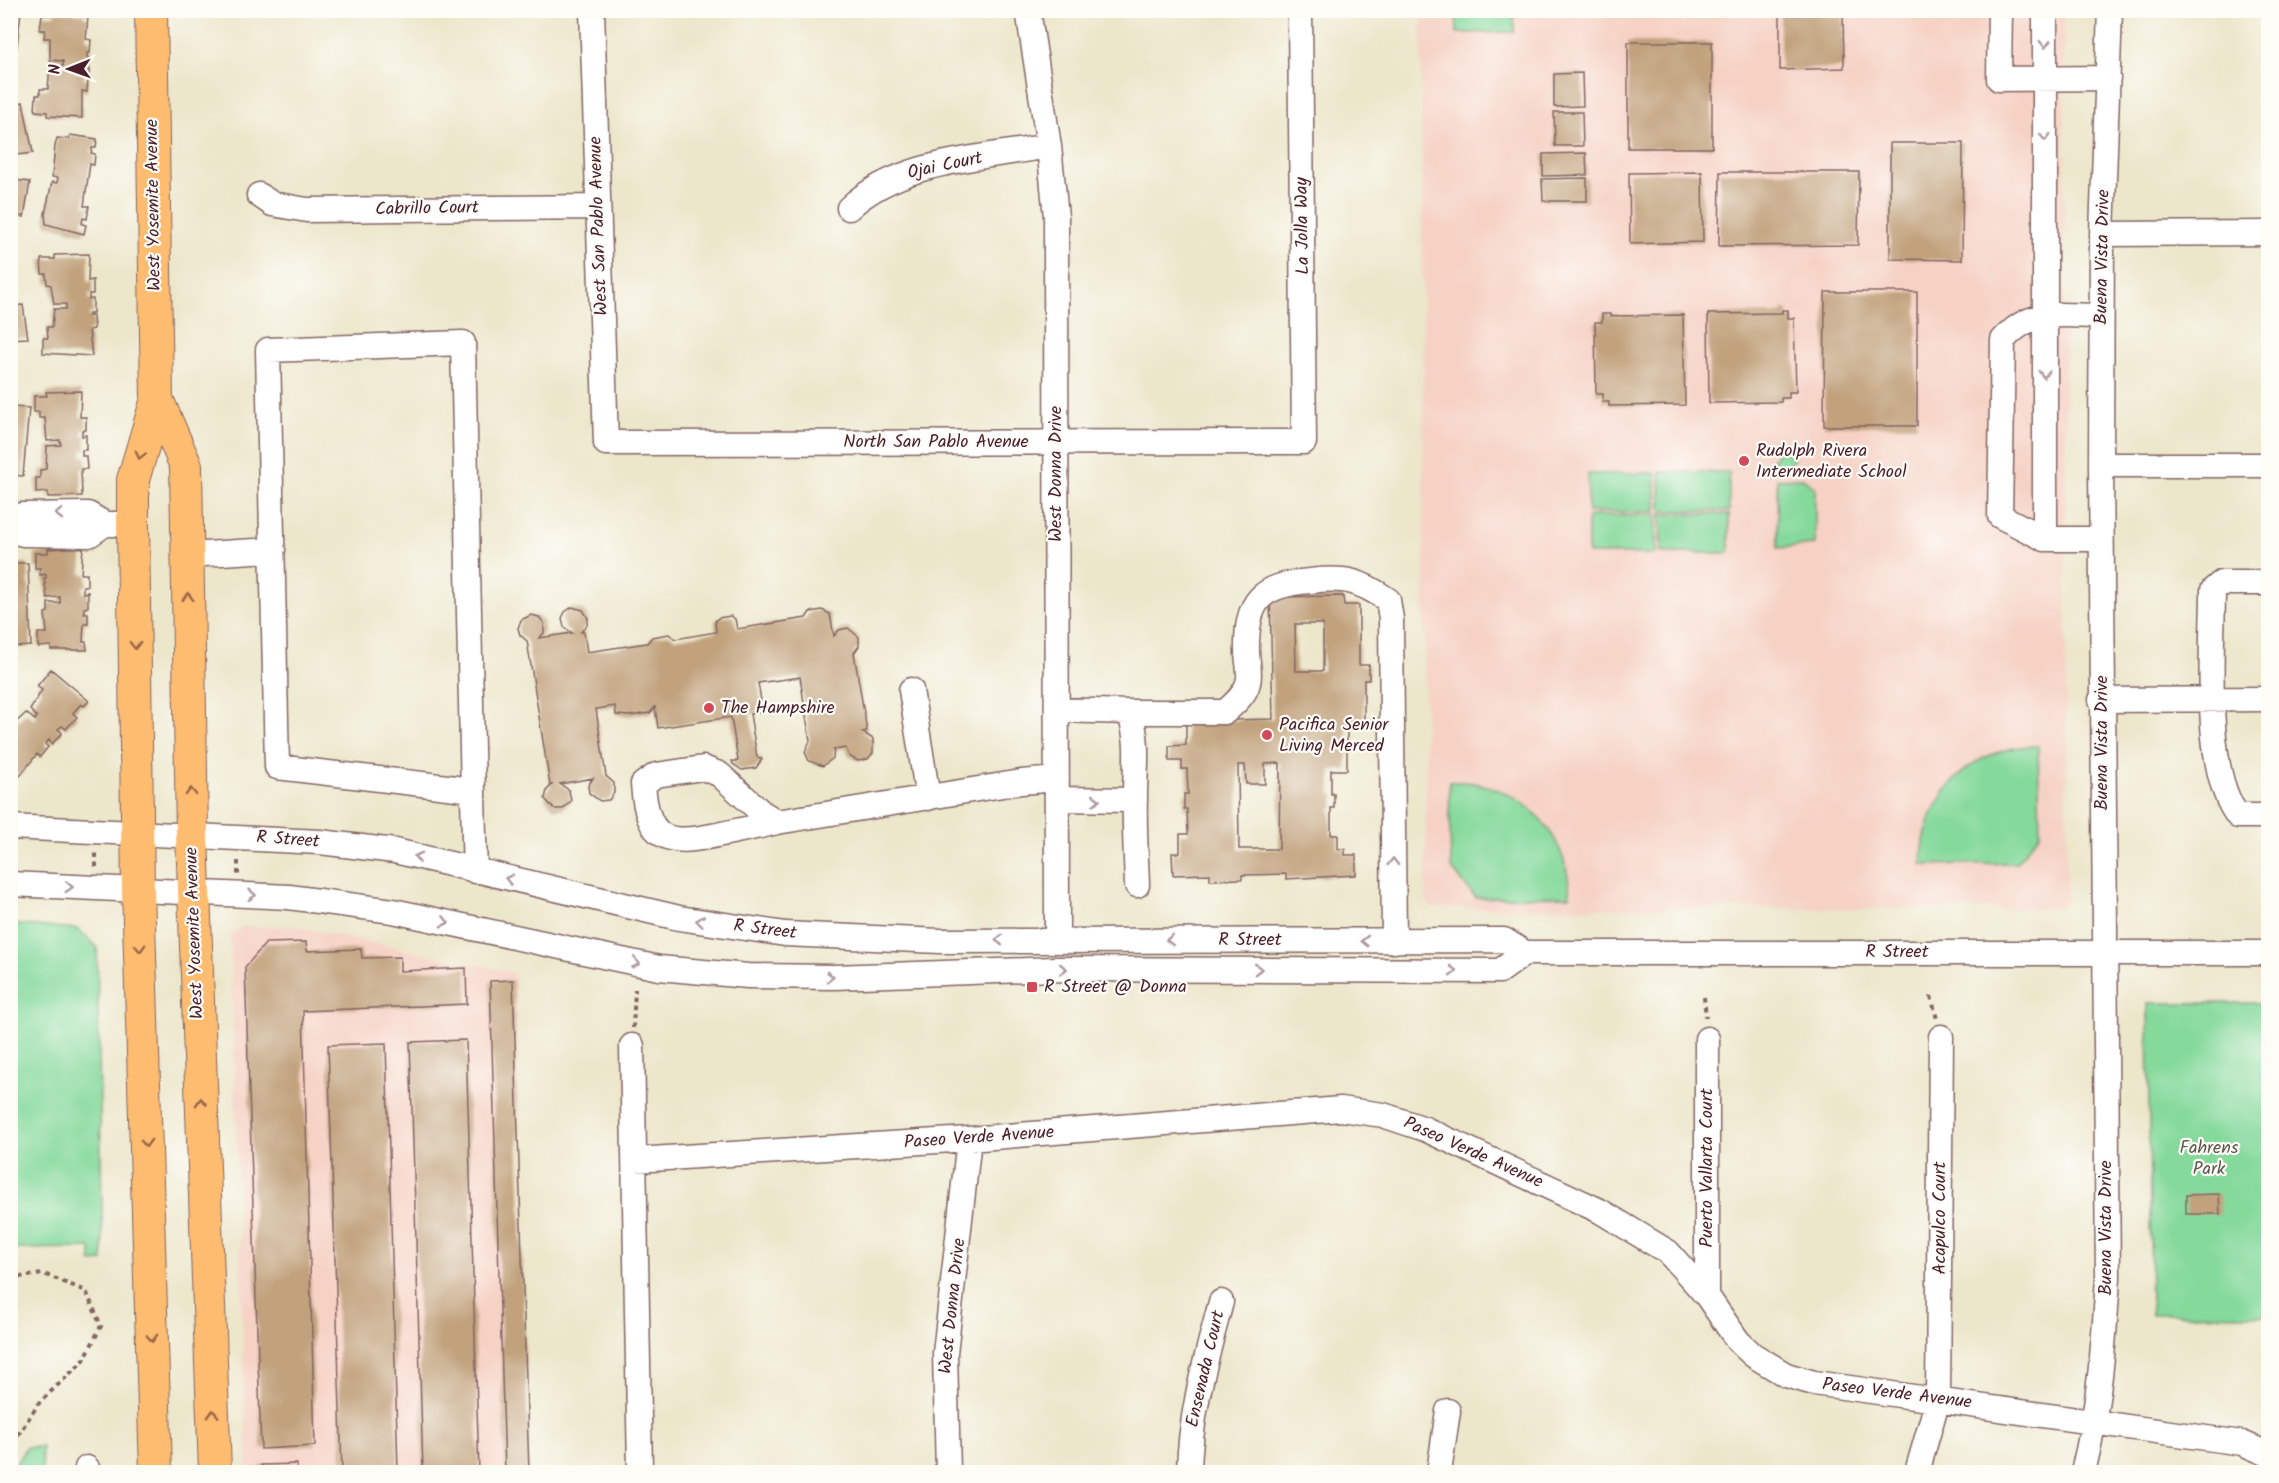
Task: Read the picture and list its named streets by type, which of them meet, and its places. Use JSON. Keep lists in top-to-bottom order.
{
  "streets": {
    "main road": ["West Yosemite Avenue"],
    "street": [
      "Ojai Court",
      "Cabrillo Court",
      "West San Pablo Avenue",
      "La Jolla Way",
      "Buena Vista Drive",
      "North San Pablo Avenue",
      "West Donna Drive",
      "R Street",
      "Paseo Verde Avenue",
      "Puerto Vallarta Court",
      "Acapulco Court",
      "Ensenada Court"
    ]
  },
  "crossings": [
    ["Ojai Court", "West Donna Drive"],
    ["West Yosemite Avenue", "R Street"],
    ["Cabrillo Court", "West San Pablo Avenue"],
    ["West San Pablo Avenue", "North San Pablo Avenue"],
    ["La Jolla Way", "North San Pablo Avenue"],
    ["Buena Vista Drive", "R Street"],
    ["Buena Vista Drive", "Paseo Verde Avenue"],
    ["North San Pablo Avenue", "West Donna Drive"],
    ["West Donna Drive", "R Street"],
    ["West Donna Drive", "Paseo Verde Avenue"],
    ["Paseo Verde Avenue", "Puerto Vallarta Court"],
    ["Paseo Verde Avenue", "Acapulco Court"]
  ],
  "parks": ["Fahrens Park"],
  "places": {
    "other": ["Rudolph Rivera Intermediate School", "The Hampshire", "Pacifica Senior Living Merced"],
    "transit": ["R Street @ Donna"]
  },
  "north": "left"
}
